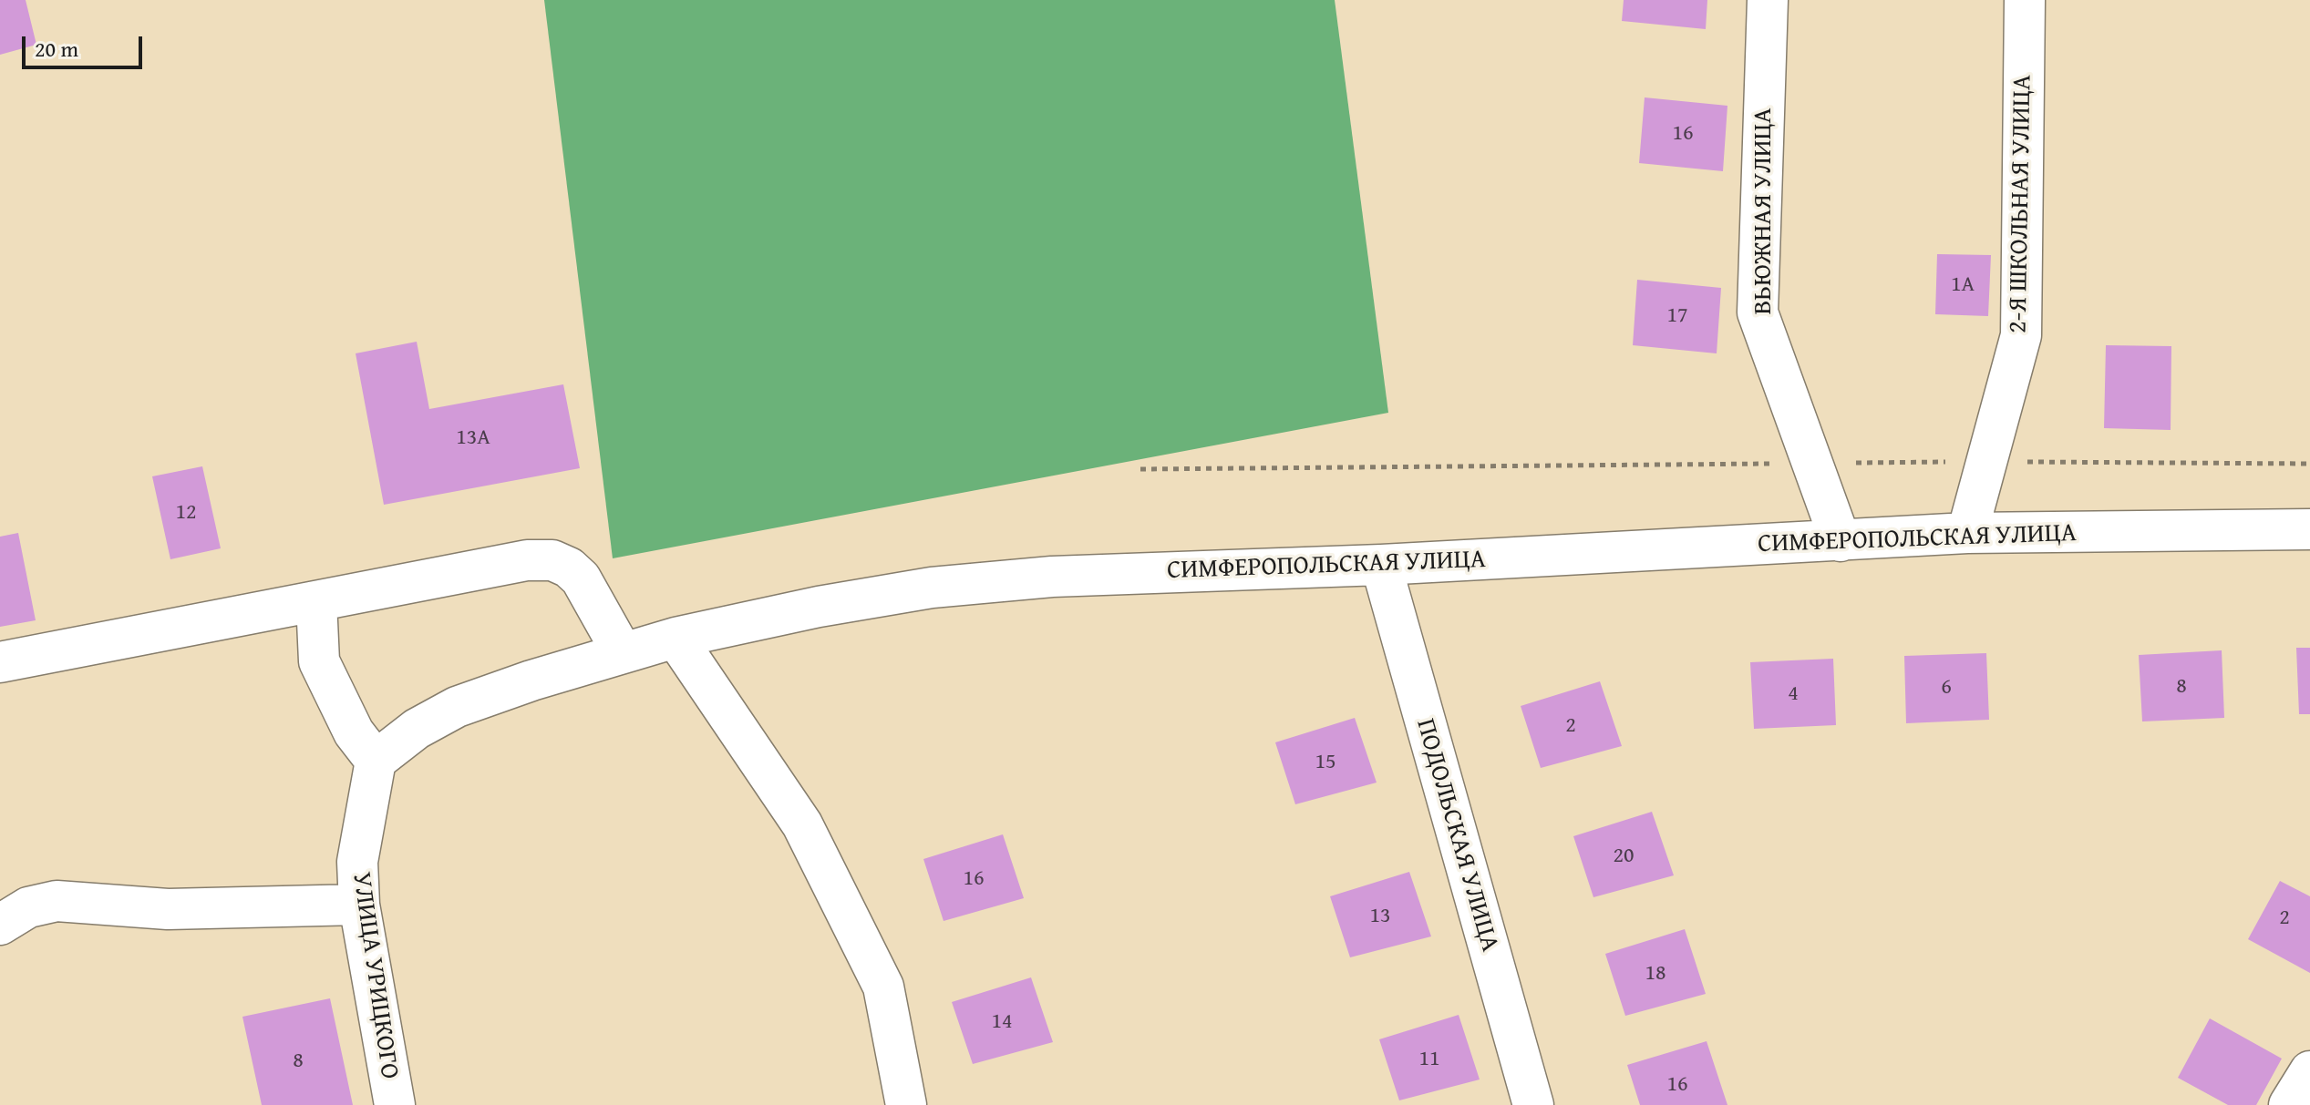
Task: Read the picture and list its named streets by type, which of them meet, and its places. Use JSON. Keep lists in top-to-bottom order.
{
  "streets": {
    "street": [
      "2-Я ШКОЛЬНАЯ УЛИЦА",
      "ВЬЮЖНАЯ УЛИЦА",
      "СИМФЕРОПОЛЬСКАЯ УЛИЦА",
      "ПОДОЛЬСКАЯ УЛИЦА",
      "УЛИЦА УРИЦКОГО"
    ]
  },
  "crossings": [
    ["2-Я ШКОЛЬНАЯ УЛИЦА", "СИМФЕРОПОЛЬСКАЯ УЛИЦА"],
    ["ВЬЮЖНАЯ УЛИЦА", "СИМФЕРОПОЛЬСКАЯ УЛИЦА"],
    ["СИМФЕРОПОЛЬСКАЯ УЛИЦА", "ПОДОЛЬСКАЯ УЛИЦА"],
    ["СИМФЕРОПОЛЬСКАЯ УЛИЦА", "УЛИЦА УРИЦКОГО"]
  ],
  "house_numbers": [
    "16",
    "1А",
    "17",
    "13А",
    "12",
    "8",
    "6",
    "4",
    "2",
    "15",
    "20",
    "16",
    "13",
    "2",
    "18",
    "14",
    "11",
    "8",
    "16"
  ],
  "scale_bar": "20 m"
}
